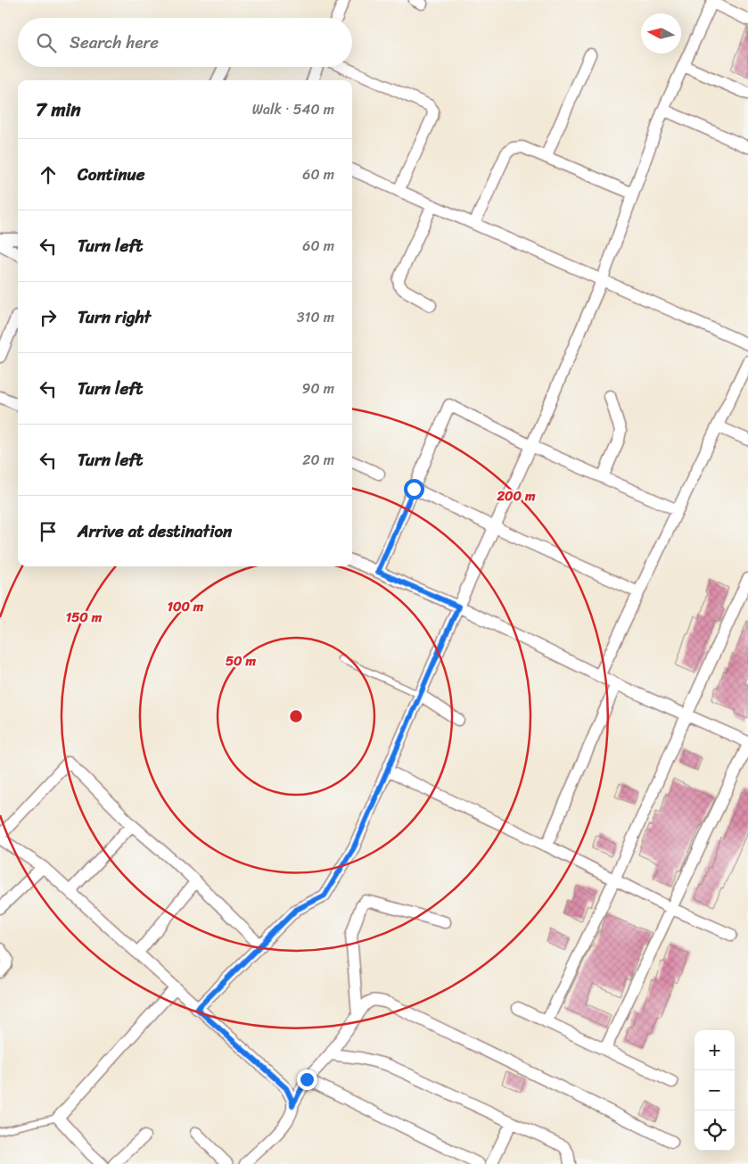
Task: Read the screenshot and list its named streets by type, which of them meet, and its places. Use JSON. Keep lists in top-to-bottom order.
{
  "north": "left",
  "page": {
    "search": "Search here",
    "heading": ["7 min", "Walk · 540 m"],
    "list": [
      ["Continue", "60 m"],
      ["Turn left", "60 m"],
      ["Turn right", "310 m"],
      ["Turn left", "90 m"],
      ["Turn left", "20 m"],
      "Arrive at destination"
    ],
    "map_buttons": ["+", "−"]
  },
  "rings": [
    "200 m",
    "100 m",
    "150 m",
    "50 m"
  ]
}
